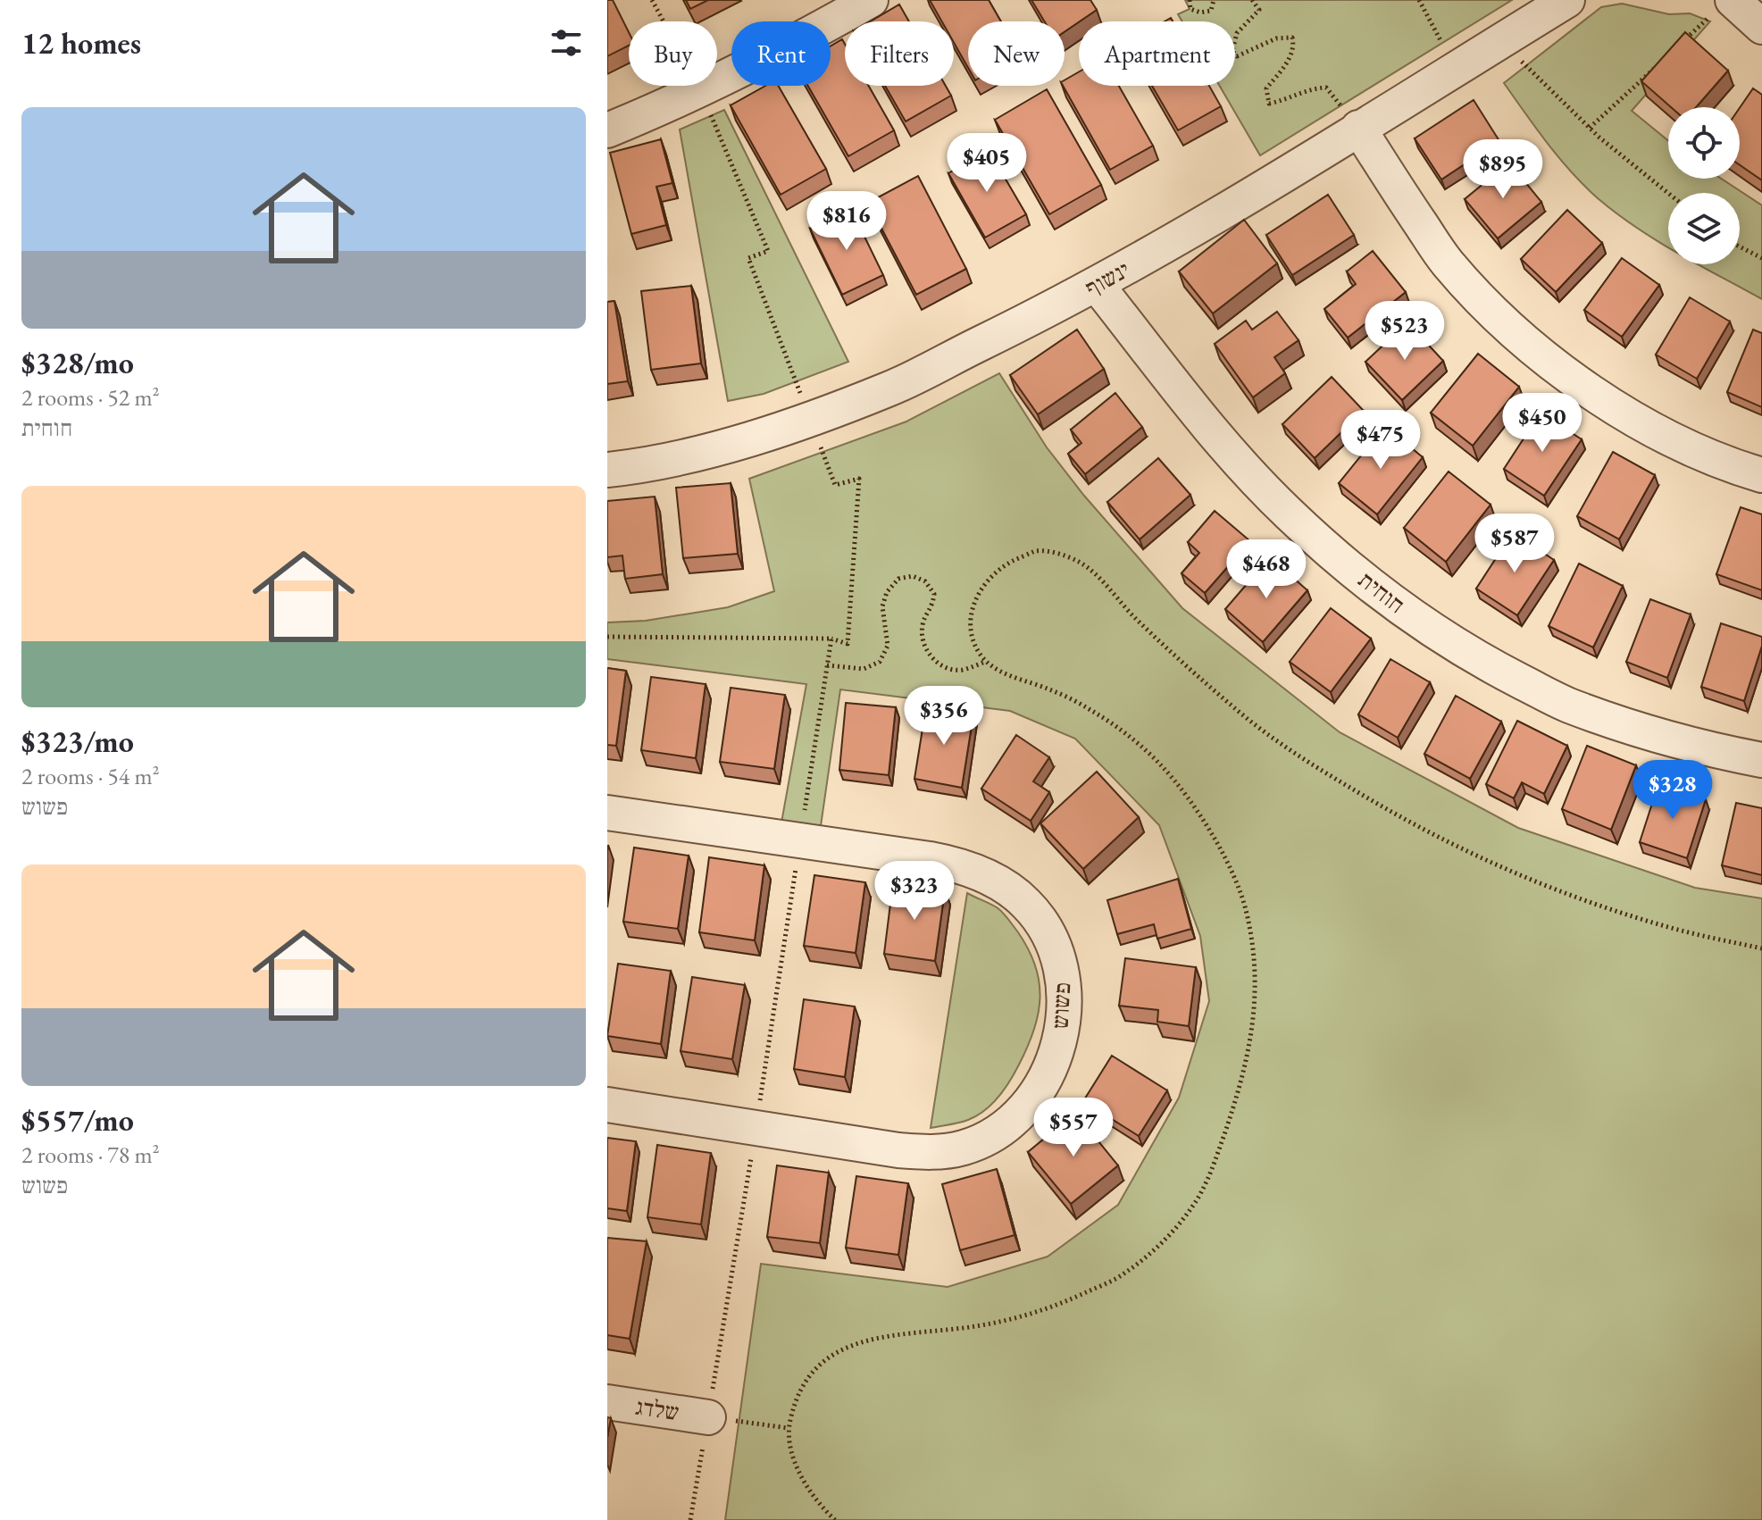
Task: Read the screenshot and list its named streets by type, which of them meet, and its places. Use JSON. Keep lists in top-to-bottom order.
{
  "streets": {
    "street": [
      "ינשוף",
      "חוחית",
      "פשוש",
      "שלדג"
    ]
  },
  "crossings": [
    ["ינשוף", "חוחית"]
  ],
  "page": {
    "heading": "12 homes",
    "chip": [
      "Buy",
      "Rent",
      "Filters",
      "New",
      "Apartment"
    ],
    "list": [
      {
        "name": "$328/mo",
        "note": "2 rooms · 52 m² · חוחית"
      },
      {
        "name": "$323/mo",
        "note": "2 rooms · 54 m² · פשוש"
      },
      {
        "name": "$557/mo",
        "note": "2 rooms · 78 m² · פשוש"
      }
    ],
    "price": [
      "$405",
      "$895",
      "$816",
      "$523",
      "$450",
      "$475",
      "$587",
      "$468",
      "$356",
      "$328",
      "$323",
      "$557"
    ]
  }
}
